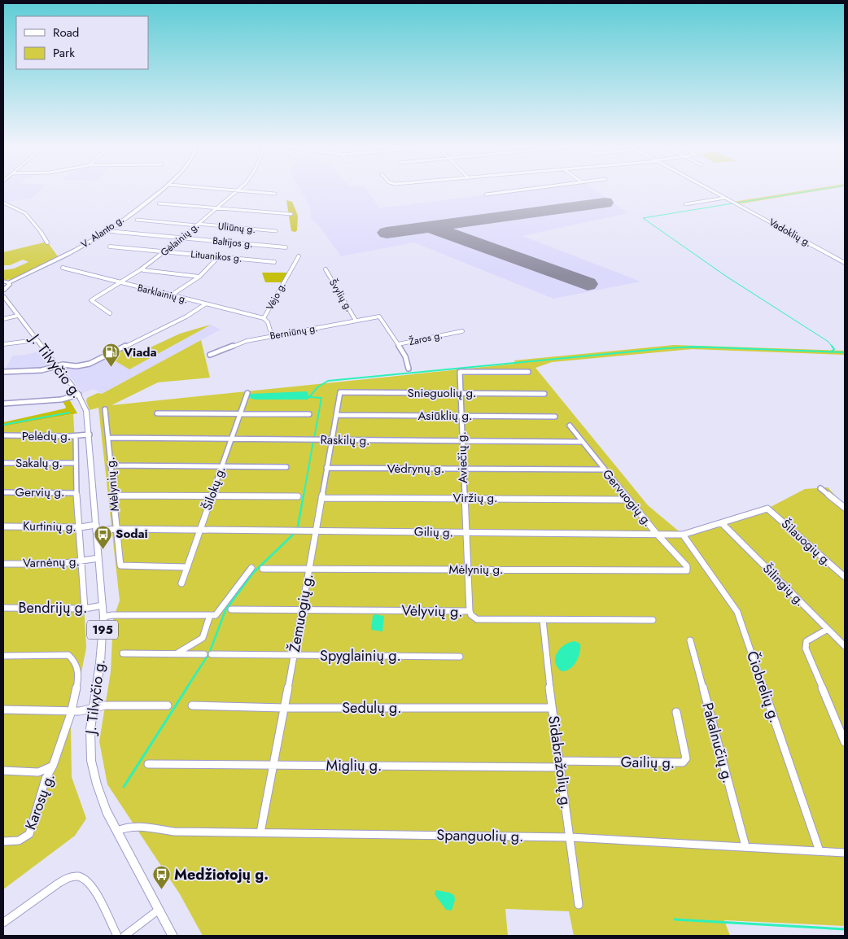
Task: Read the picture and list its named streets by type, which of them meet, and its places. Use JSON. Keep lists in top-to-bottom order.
{
  "streets": {
    "main road": ["V. Alanto g.", "J. Tilvyčio g.", "195"],
    "street": [
      "Uliūnų g.",
      "Vadoklių g.",
      "Gėlainių g.",
      "Baltijos g.",
      "Lituanikos g.",
      "Barklainių g.",
      "Švylių g.",
      "Vėjo g.",
      "Berniūnų g.",
      "Žaros g.",
      "Snieguolių g.",
      "Asiūklių g.",
      "Pelėdų g.",
      "Raskilų g.",
      "Aviečių g.",
      "Sakalų g.",
      "Vėdrynų g.",
      "Mėlynių g.",
      "Šilokų g.",
      "Gervių g.",
      "Viržių g.",
      "Gervuogių g.",
      "Kurtinių g.",
      "Gilių g.",
      "Šilauogių g.",
      "Varnėnų g.",
      "Šilingių g.",
      "Bendrijų g.",
      "Vėlyvių g.",
      "Žemuogių g.",
      "Spyglainių g.",
      "Čiobrelių g.",
      "Sedulų g.",
      "Pakalnučių g.",
      "Sidabražolių g.",
      "Gailių g.",
      "Miglių g.",
      "Karosų g.",
      "Spanguolių g."
    ]
  },
  "crossings": [
    ["Uliūnų g.", "Gėlainių g."],
    ["V. Alanto g.", "Baltijos g."],
    ["Gėlainių g.", "Baltijos g."],
    ["Gėlainių g.", "Lituanikos g."],
    ["Gėlainių g.", "Barklainių g."],
    ["Barklainių g.", "Vėjo g."],
    ["Švylių g.", "Berniūnų g."],
    ["Vėjo g.", "Berniūnų g."],
    ["Berniūnų g.", "Žaros g."],
    ["J. Tilvyčio g.", "Pelėdų g."],
    ["J. Tilvyčio g.", "Kurtinių g."],
    ["J. Tilvyčio g.", "Gilių g."],
    ["J. Tilvyčio g.", "Varnėnų g."],
    ["J. Tilvyčio g.", "Bendrijų g."],
    ["J. Tilvyčio g.", "Spanguolių g."],
    ["Snieguolių g.", "Aviečių g."],
    ["Snieguolių g.", "Žemuogių g."],
    ["Asiūklių g.", "Aviečių g."],
    ["Asiūklių g.", "Žemuogių g."],
    ["Raskilų g.", "Aviečių g."],
    ["Raskilų g.", "Mėlynių g."],
    ["Raskilų g.", "Šilokų g."],
    ["Raskilų g.", "Gervuogių g."],
    ["Raskilų g.", "Žemuogių g."],
    ["Aviečių g.", "Vėdrynų g."],
    ["Aviečių g.", "Mėlynių g."],
    ["Aviečių g.", "Viržių g."],
    ["Aviečių g.", "Gilių g."],
    ["Aviečių g.", "Vėlyvių g."],
    ["Vėdrynų g.", "Gervuogių g."],
    ["Vėdrynų g.", "Žemuogių g."],
    ["Mėlynių g.", "Šilokų g."],
    ["Mėlynių g.", "Gervuogių g."],
    ["Mėlynių g.", "Gilių g."],
    ["Mėlynių g.", "Žemuogių g."],
    ["Šilokų g.", "Gilių g."],
    ["Viržių g.", "Gervuogių g."],
    ["Viržių g.", "Žemuogių g."],
    ["Gervuogių g.", "Gilių g."],
    ["Kurtinių g.", "Gilių g."],
    ["Gilių g.", "Šilauogių g."],
    ["Gilių g.", "Šilingių g."],
    ["Gilių g.", "Žemuogių g."],
    ["Gilių g.", "Čiobrelių g."],
    ["Vėlyvių g.", "Žemuogių g."],
    ["Vėlyvių g.", "Sidabražolių g."],
    ["Žemuogių g.", "Spyglainių g."],
    ["Žemuogių g.", "Sedulų g."],
    ["Žemuogių g.", "Miglių g."],
    ["Žemuogių g.", "Spanguolių g."],
    ["Čiobrelių g.", "Spanguolių g."],
    ["Sedulų g.", "Sidabražolių g."],
    ["Pakalnučių g.", "Spanguolių g."],
    ["Sidabražolių g.", "Gailių g."],
    ["Sidabražolių g.", "Miglių g."],
    ["Sidabražolių g.", "Spanguolių g."],
    ["Gailių g.", "Miglių g."]
  ],
  "places": {
    "fuel station": ["Viada"],
    "bus stop": ["Sodai", "Medžiotojų g."]
  },
  "legend": ["Road", "Park"]
}
